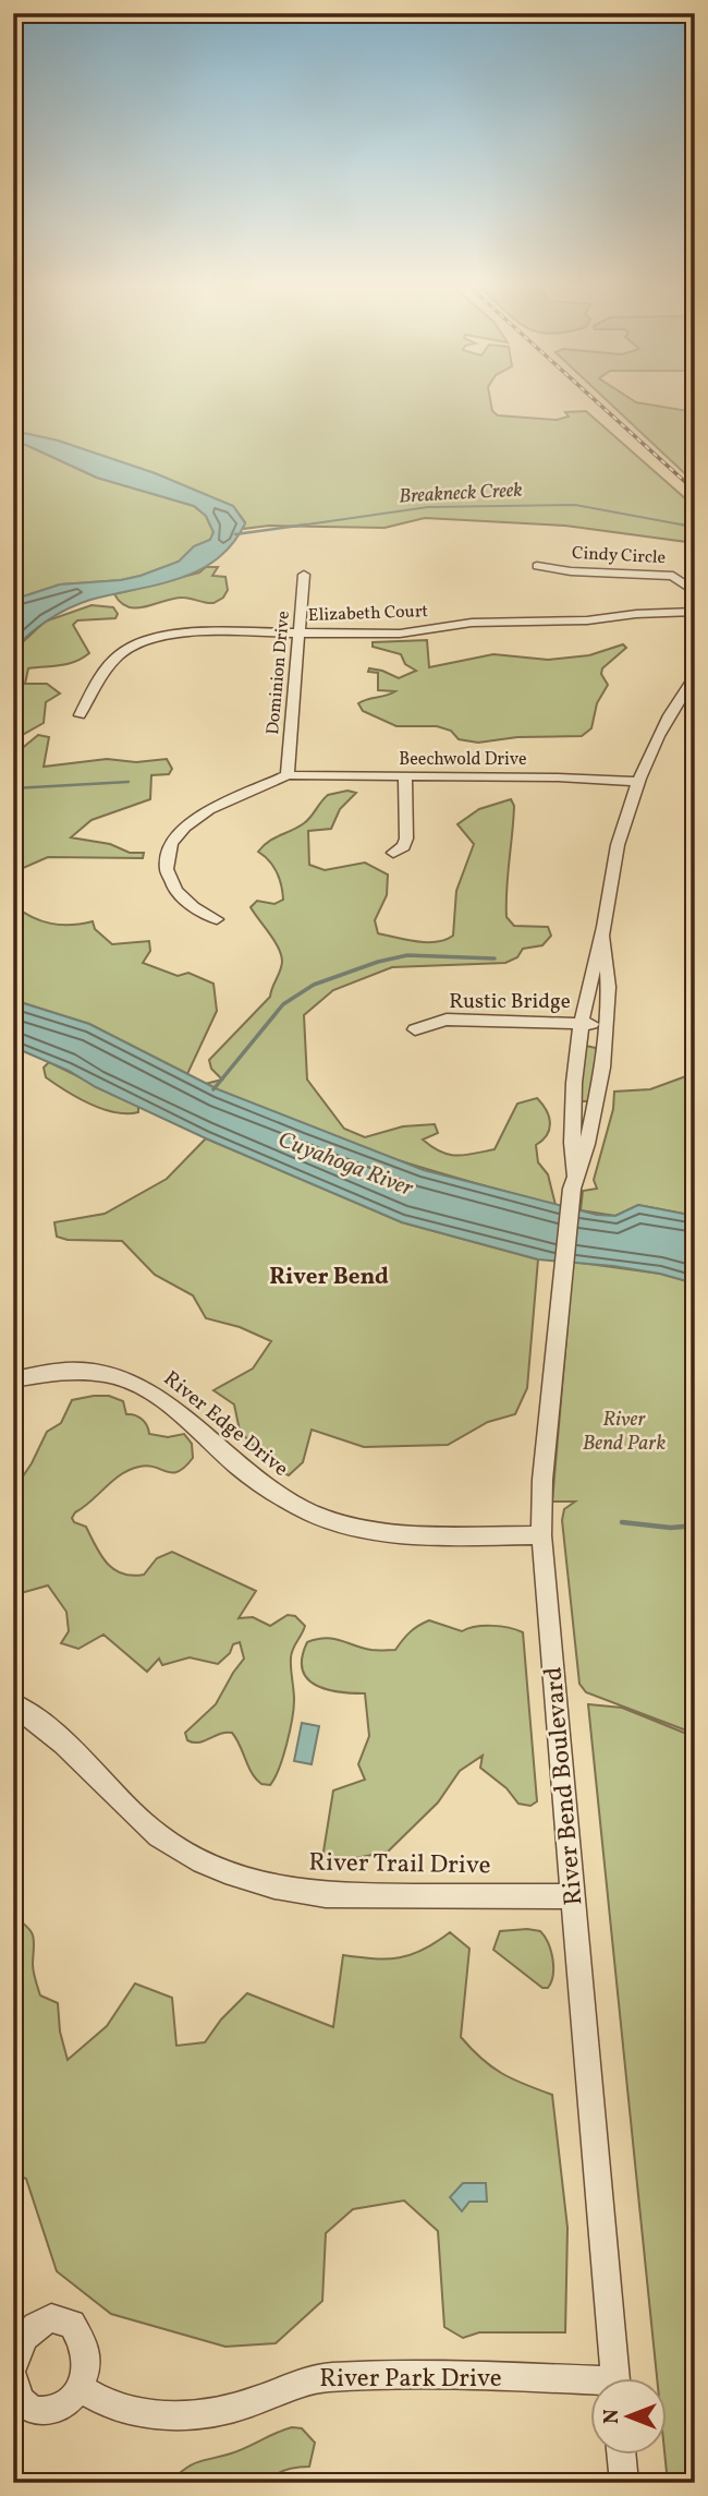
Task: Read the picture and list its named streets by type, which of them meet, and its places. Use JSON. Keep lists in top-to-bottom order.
{
  "streets": {
    "street": [
      "Cindy Circle",
      "Elizabeth Court",
      "Dominion Drive",
      "Beechwold Drive",
      "Rustic Bridge",
      "River Edge Drive",
      "River Bend Boulevard",
      "River Trail Drive",
      "River Park Drive"
    ]
  },
  "crossings": [
    ["Elizabeth Court", "Dominion Drive"],
    ["Dominion Drive", "Beechwold Drive"],
    ["Beechwold Drive", "River Bend Boulevard"],
    ["Rustic Bridge", "River Bend Boulevard"],
    ["River Edge Drive", "River Bend Boulevard"],
    ["River Bend Boulevard", "River Trail Drive"]
  ],
  "districts": ["River Bend"],
  "water": ["Breakneck Creek", "Cuyahoga River"],
  "parks": ["River Bend Park"],
  "north": "left"
}
